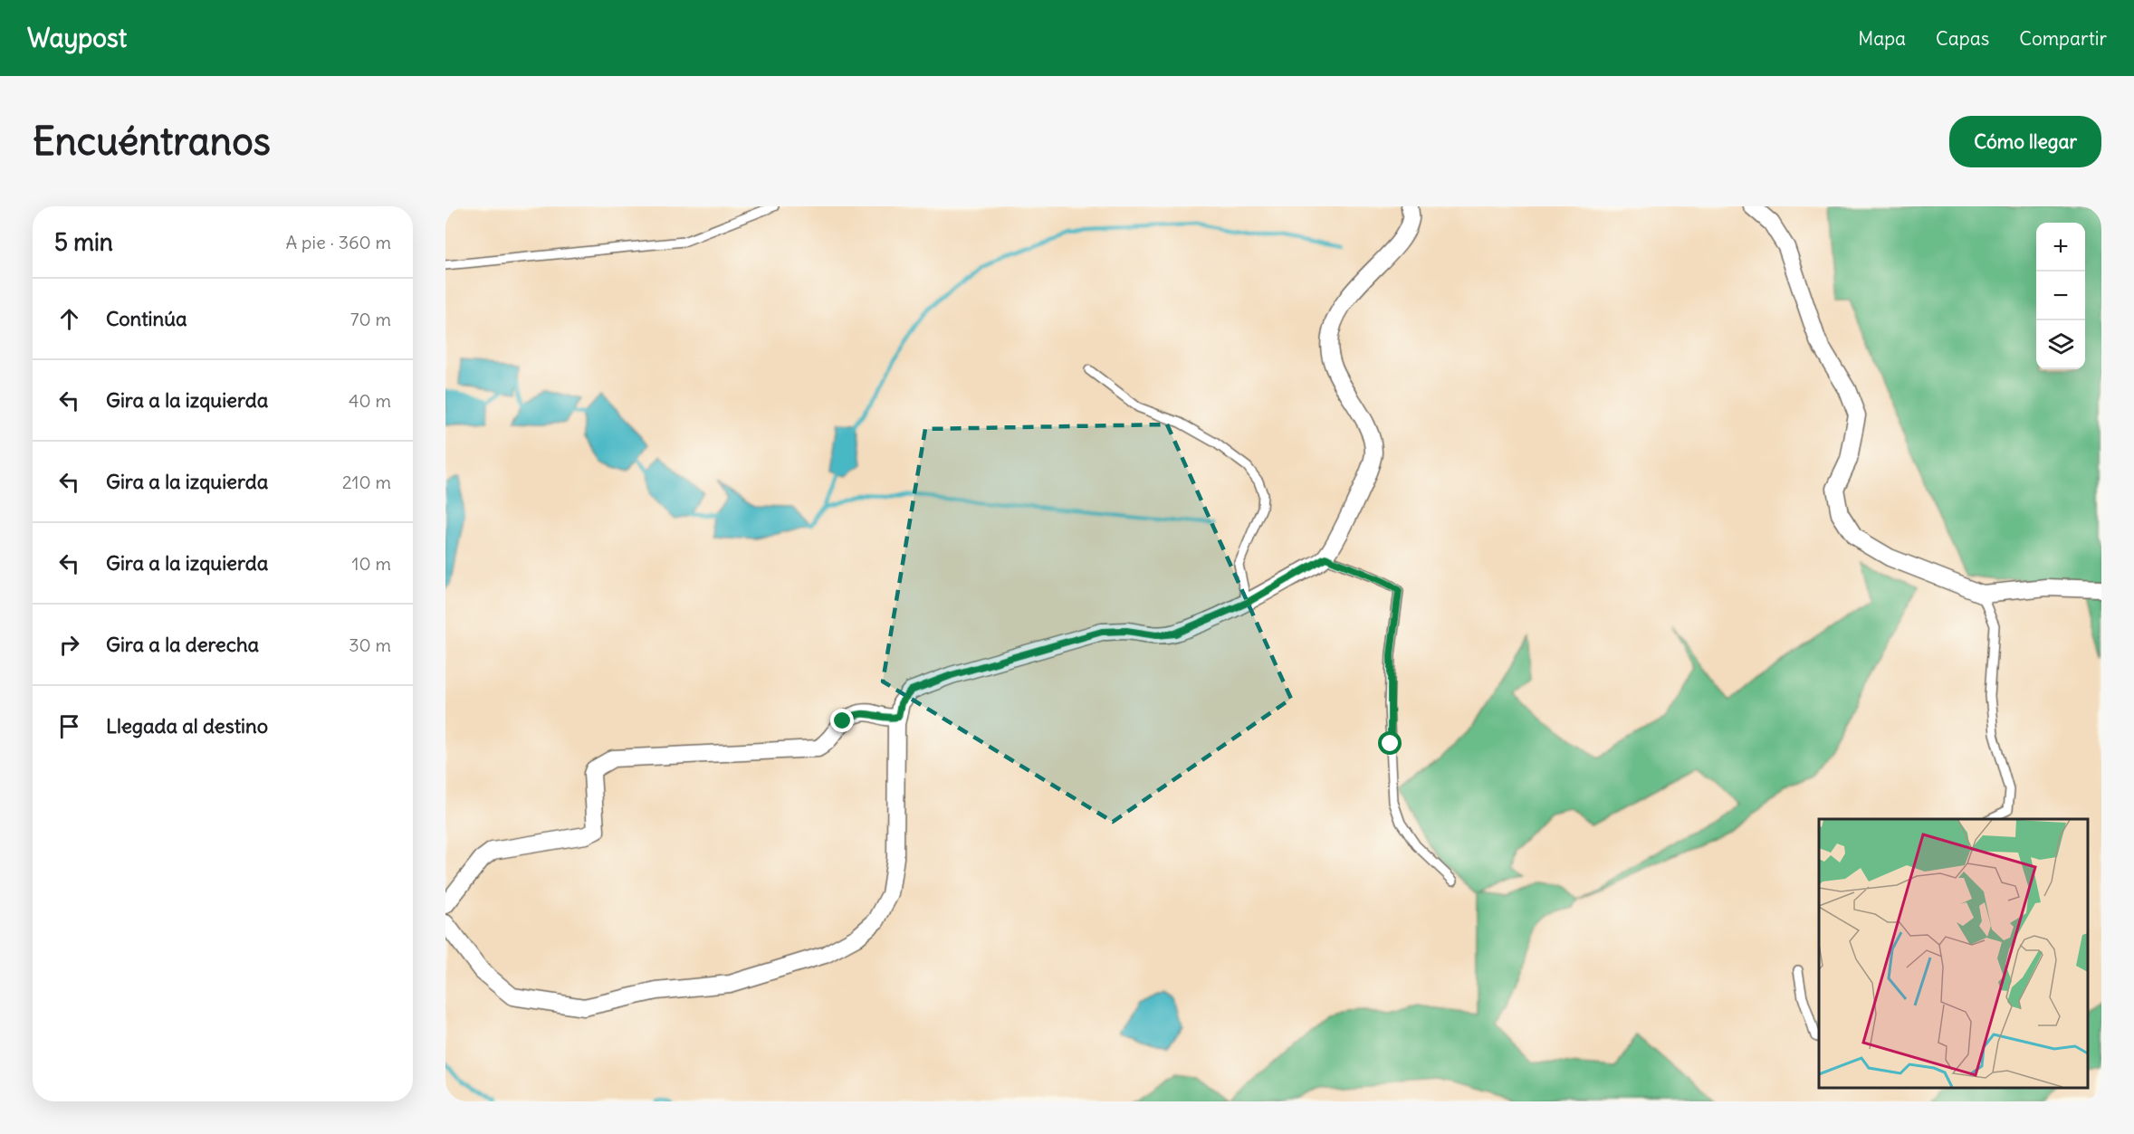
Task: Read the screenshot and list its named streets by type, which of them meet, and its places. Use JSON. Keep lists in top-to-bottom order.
{
  "page": {
    "header": "Waypost",
    "nav": ["Mapa", "Capas", "Compartir"],
    "buttons": "Cómo llegar",
    "title": "Encuéntranos",
    "heading": ["5 min", "A pie · 360 m"],
    "map_buttons": ["+", "−"],
    "list": [
      ["Continúa", "70 m"],
      ["Gira a la izquierda", "40 m"],
      ["Gira a la izquierda", "210 m"],
      ["Gira a la izquierda", "10 m"],
      ["Gira a la derecha", "30 m"],
      "Llegada al destino"
    ]
  }
}
